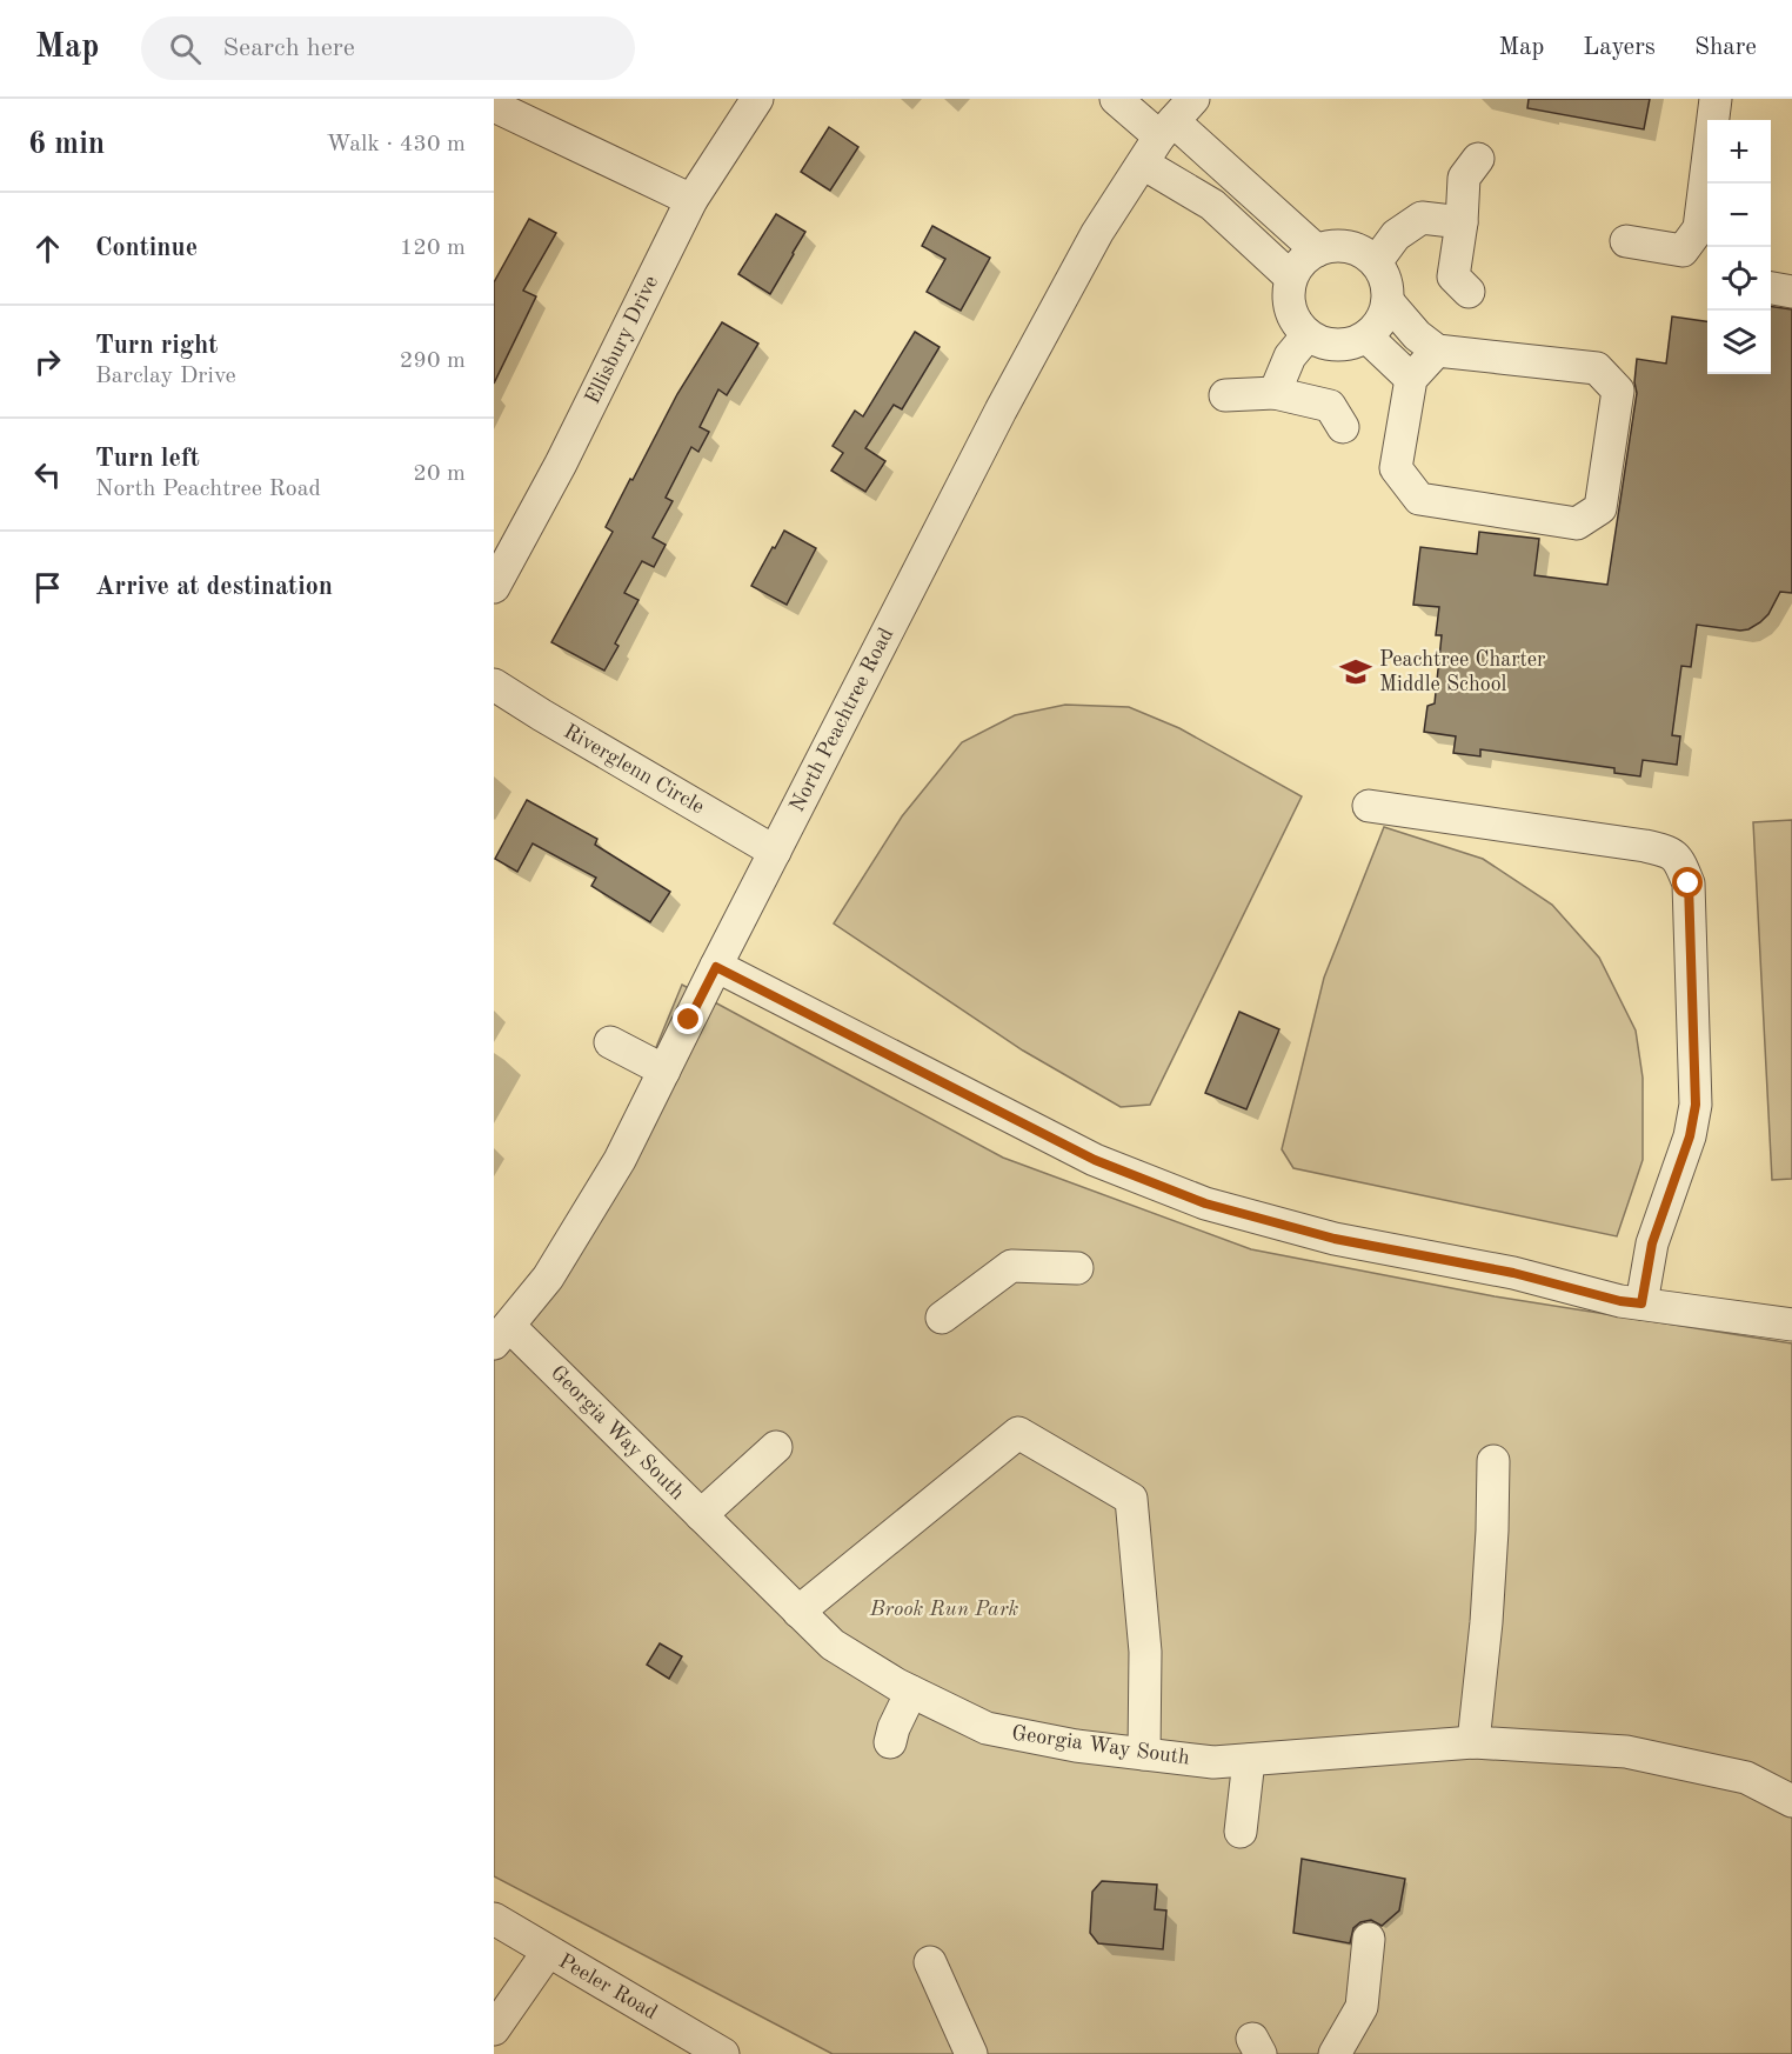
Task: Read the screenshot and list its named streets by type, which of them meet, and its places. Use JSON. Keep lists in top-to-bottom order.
{
  "streets": {
    "street": [
      "Ellisbury Drive",
      "North Peachtree Road",
      "Riverglenn Circle",
      "Georgia Way South",
      "Peeler Road"
    ]
  },
  "crossings": [
    ["North Peachtree Road", "Riverglenn Circle"],
    ["North Peachtree Road", "Georgia Way South"]
  ],
  "parks": ["Brook Run Park"],
  "places": {
    "school or university": ["Peachtree Charter Middle School"]
  },
  "page": {
    "header": "Map",
    "search": "Search here",
    "nav": ["Map", "Layers", "Share"],
    "heading": ["6 min", "Walk · 430 m"],
    "map_buttons": ["+", "−"],
    "list": [
      ["Continue", "120 m"],
      ["Turn right", "Barclay Drive", "290 m"],
      ["Turn left", "North Peachtree Road", "20 m"],
      "Arrive at destination"
    ]
  }
}
